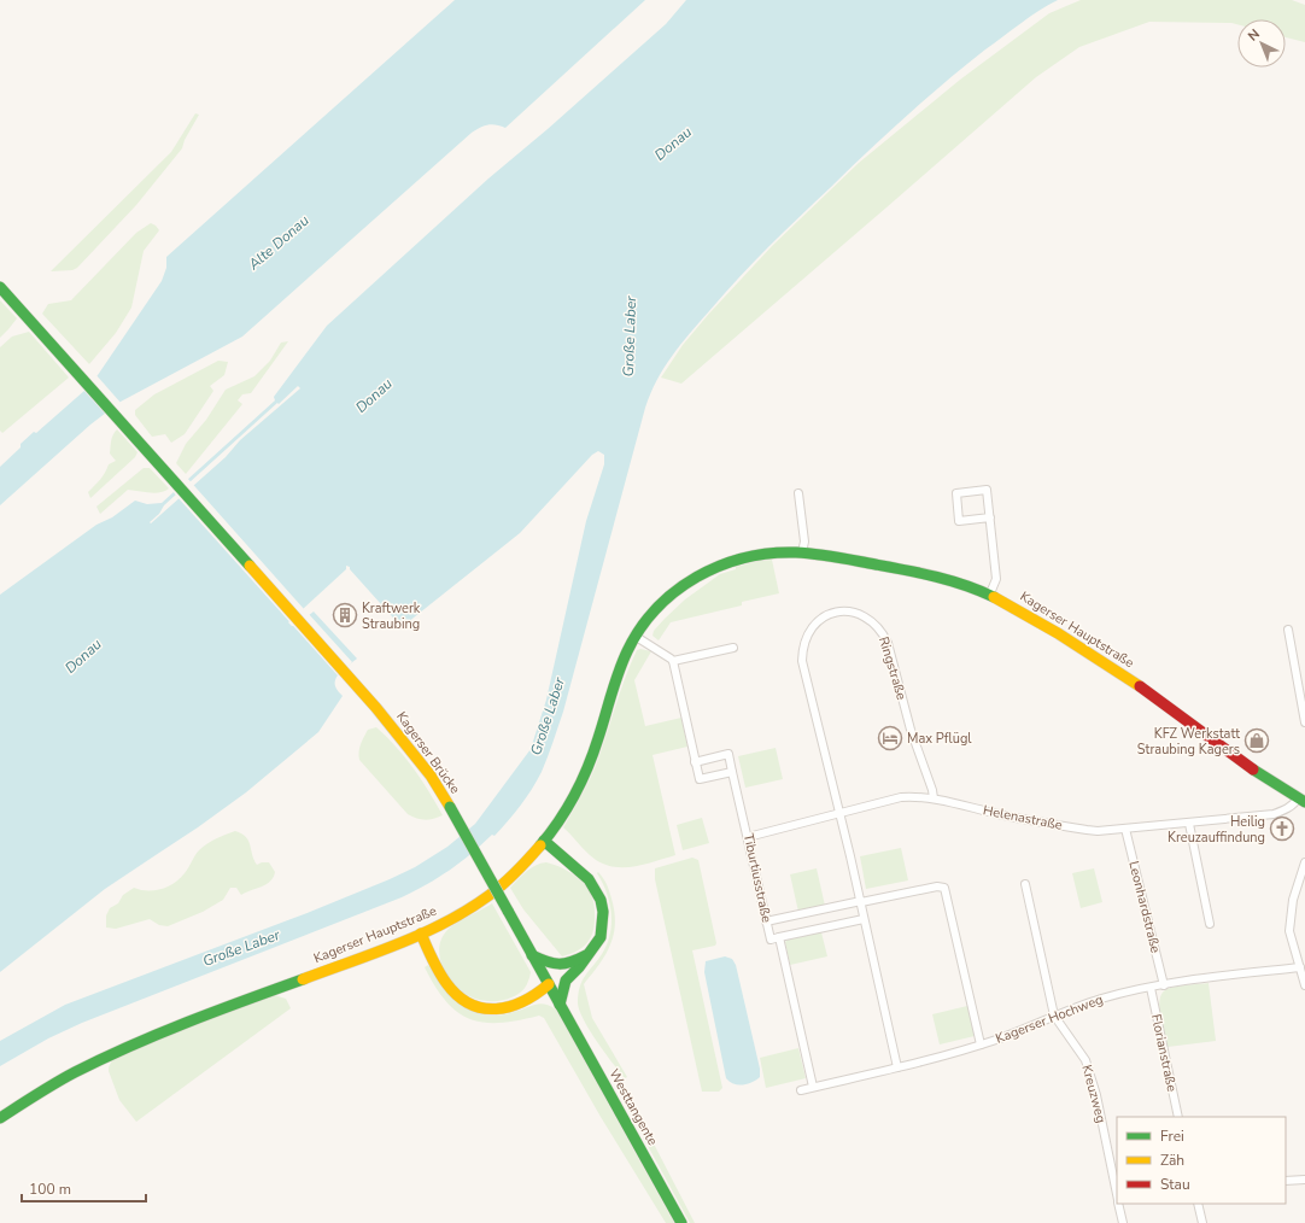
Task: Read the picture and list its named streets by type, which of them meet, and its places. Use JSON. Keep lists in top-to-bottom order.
{
  "streets": {
    "street": [
      "Kagerser Hauptstraße",
      "Ringstraße",
      "Kagerser Brücke",
      "Helenastraße",
      "Tiburtiusstraße",
      "Leonhardstraße",
      "Kagerser Hochweg",
      "Florianstraße",
      "Kreuzweg",
      "Westtangente"
    ]
  },
  "crossings": [
    ["Kagerser Hauptstraße", "Helenastraße"],
    ["Ringstraße", "Helenastraße"],
    ["Ringstraße", "Kagerser Hochweg"],
    ["Kagerser Brücke", "Westtangente"],
    ["Helenastraße", "Tiburtiusstraße"],
    ["Helenastraße", "Leonhardstraße"],
    ["Tiburtiusstraße", "Kagerser Hochweg"],
    ["Leonhardstraße", "Kagerser Hochweg"],
    ["Kagerser Hochweg", "Florianstraße"],
    ["Kagerser Hochweg", "Kreuzweg"]
  ],
  "water": ["Donau", "Alte Donau", "Große Laber"],
  "places": {
    "building": ["Kraftwerk Straubing"],
    "hotel": ["Max Pflügl"],
    "shop": ["KFZ Werkstatt Straubing Kagers"],
    "church": ["Heilig Kreuzauffindung"]
  },
  "legend": ["Frei", "Zäh", "Stau"],
  "scale_bar": "100 m",
  "north": "top left"
}
